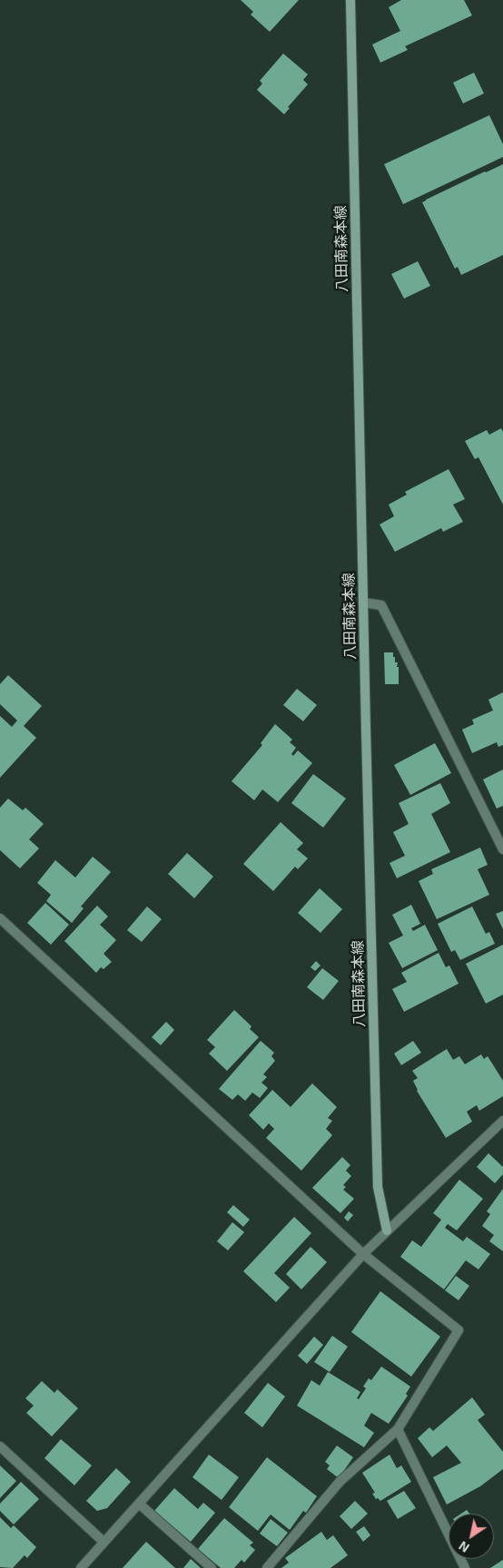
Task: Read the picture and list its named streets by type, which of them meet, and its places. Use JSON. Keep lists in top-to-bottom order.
{
  "streets": {
    "main road": ["八田南森本線"]
  },
  "north": "bottom left"
}
